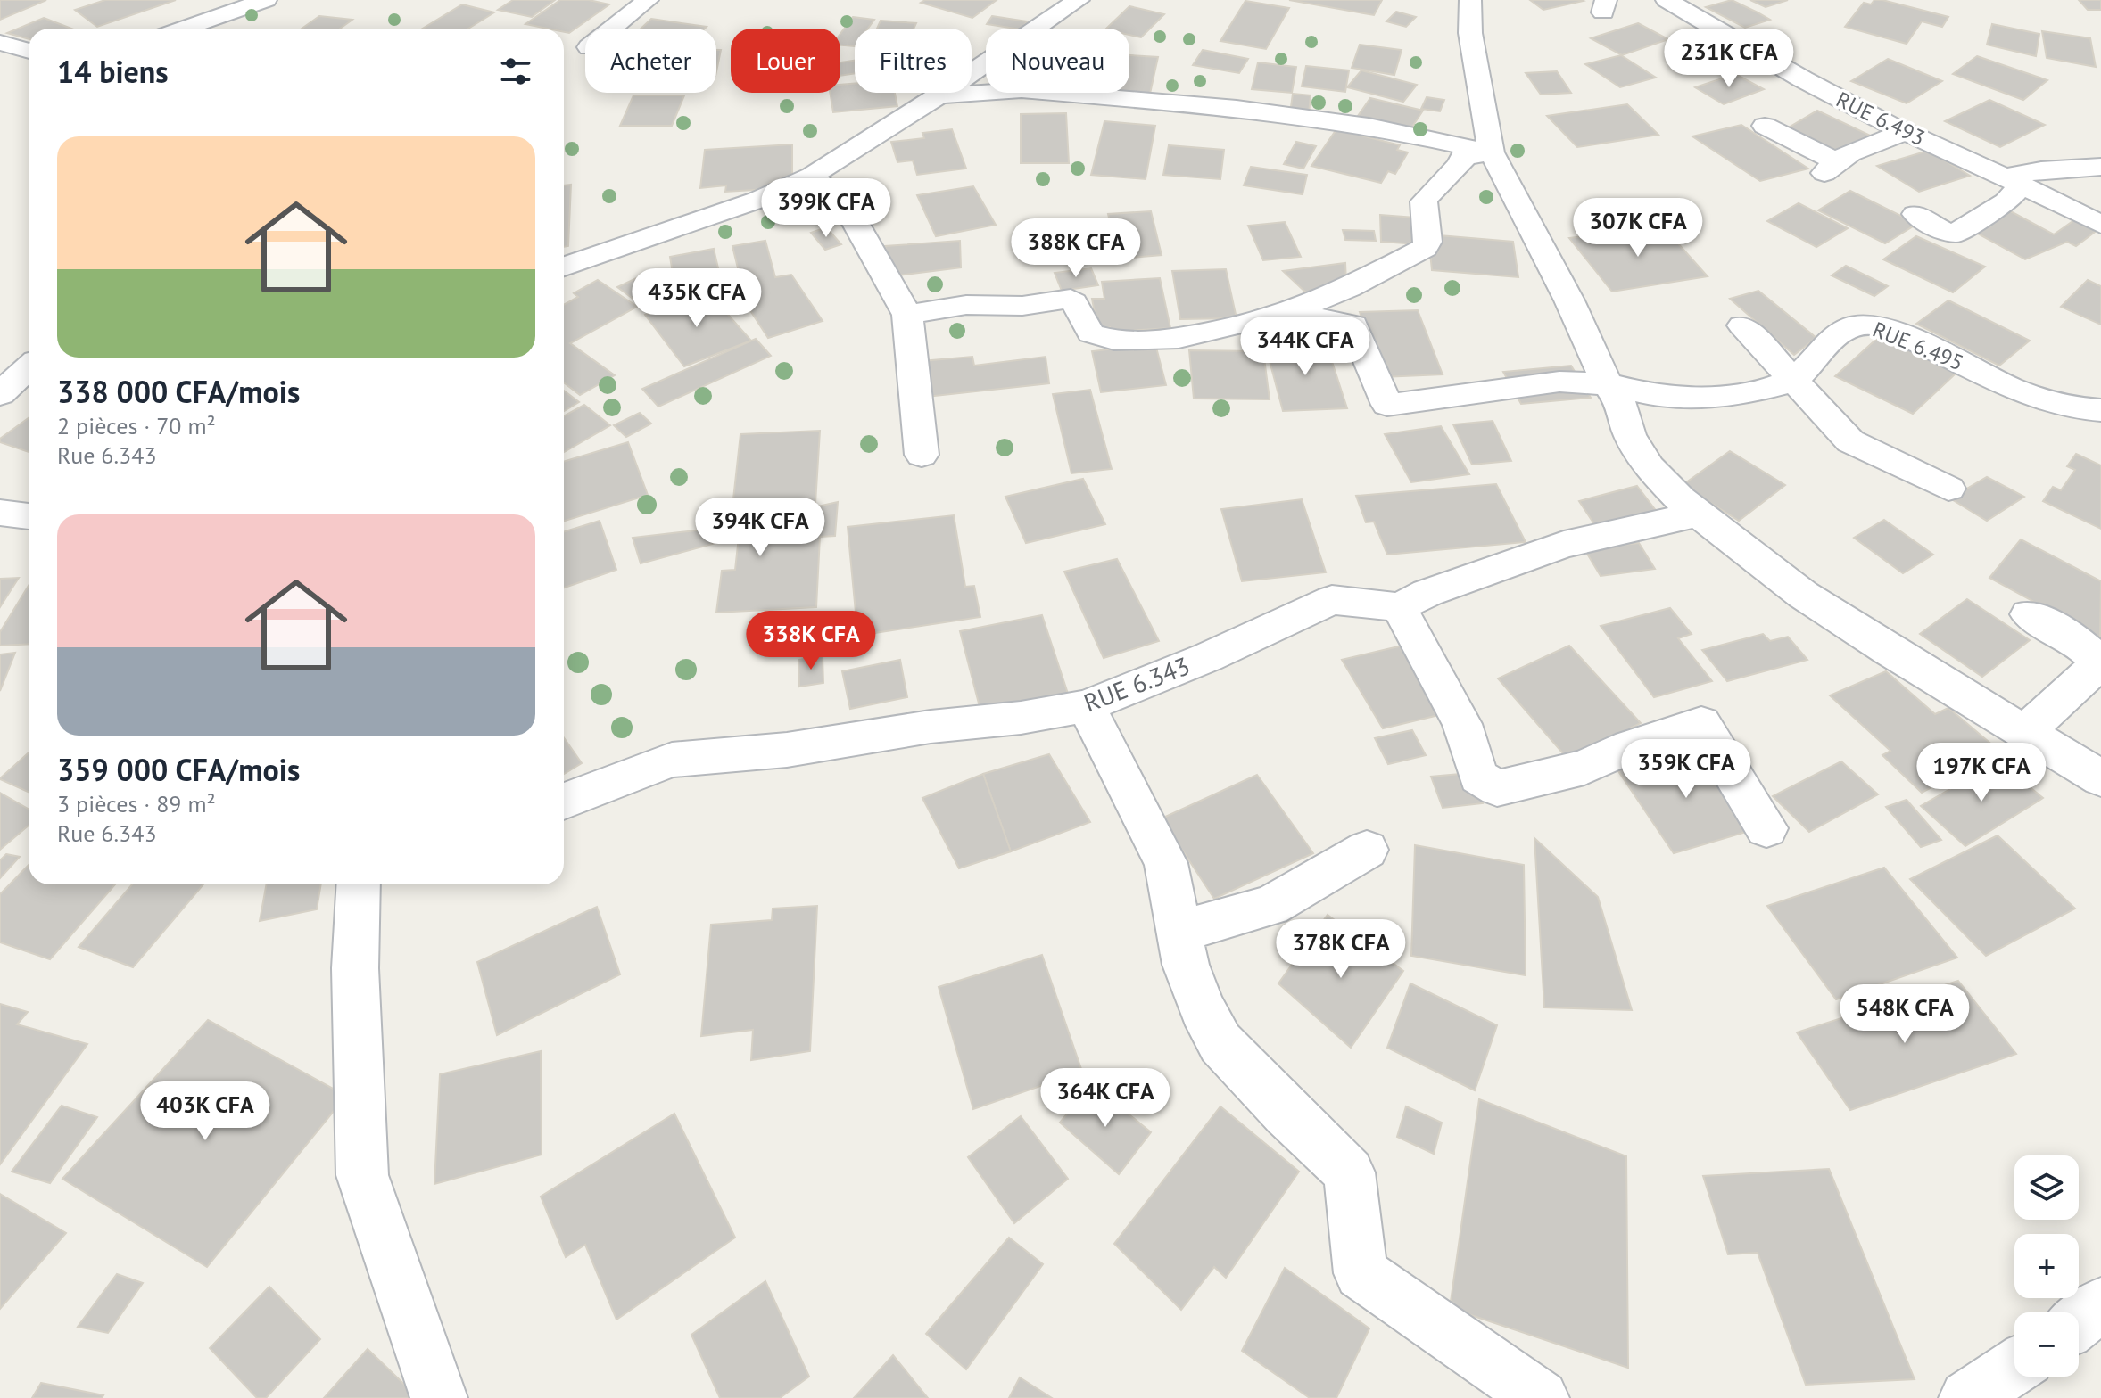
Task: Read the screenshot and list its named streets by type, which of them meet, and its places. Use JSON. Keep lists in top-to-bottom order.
{
  "streets": {
    "street": ["RUE 6.493", "RUE 6.495", "RUE 6.343"]
  },
  "page": {
    "price": [
      "231K CFA",
      "399K CFA",
      "307K CFA",
      "388K CFA",
      "435K CFA",
      "344K CFA",
      "394K CFA",
      "338K CFA",
      "359K CFA",
      "197K CFA",
      "378K CFA",
      "548K CFA",
      "364K CFA",
      "403K CFA"
    ],
    "chip": [
      "Acheter",
      "Louer",
      "Filtres",
      "Nouveau"
    ],
    "heading": "14 biens",
    "list": [
      {
        "name": "338 000 CFA/mois",
        "note": "2 pièces · 70 m² · Rue 6.343"
      },
      {
        "name": "359 000 CFA/mois",
        "note": "3 pièces · 89 m² · Rue 6.343"
      }
    ],
    "map_buttons": ["+", "−"]
  }
}
